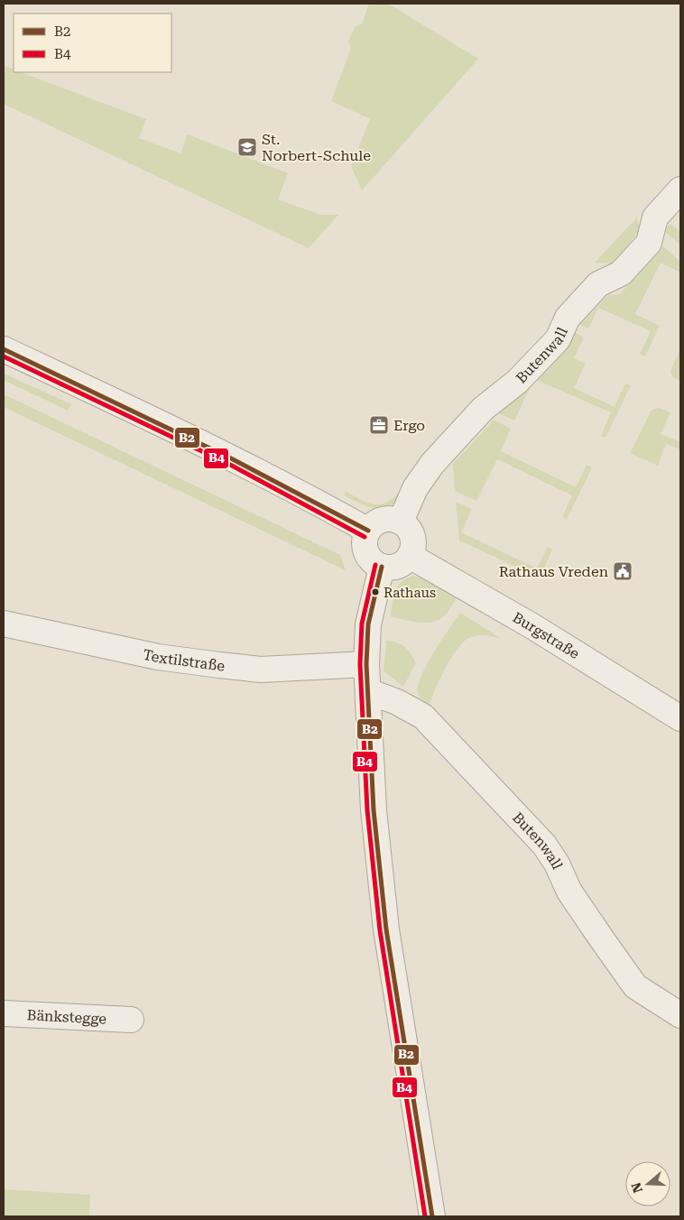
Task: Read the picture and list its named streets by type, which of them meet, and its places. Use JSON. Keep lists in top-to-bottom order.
{
  "streets": {
    "street": [
      "Butenwall",
      "Burgstraße",
      "Textilstraße",
      "Bänkstegge"
    ]
  },
  "crossings": [
    ["Butenwall", "Burgstraße"]
  ],
  "places": {
    "school or university": ["St. Norbert-Schule"],
    "office": ["Ergo"],
    "public building": ["Rathaus Vreden"],
    "other": ["Rathaus"]
  },
  "lines": ["transit line B2", "transit line B4"],
  "legend": ["B2", "B4"],
  "north": "left"
}
